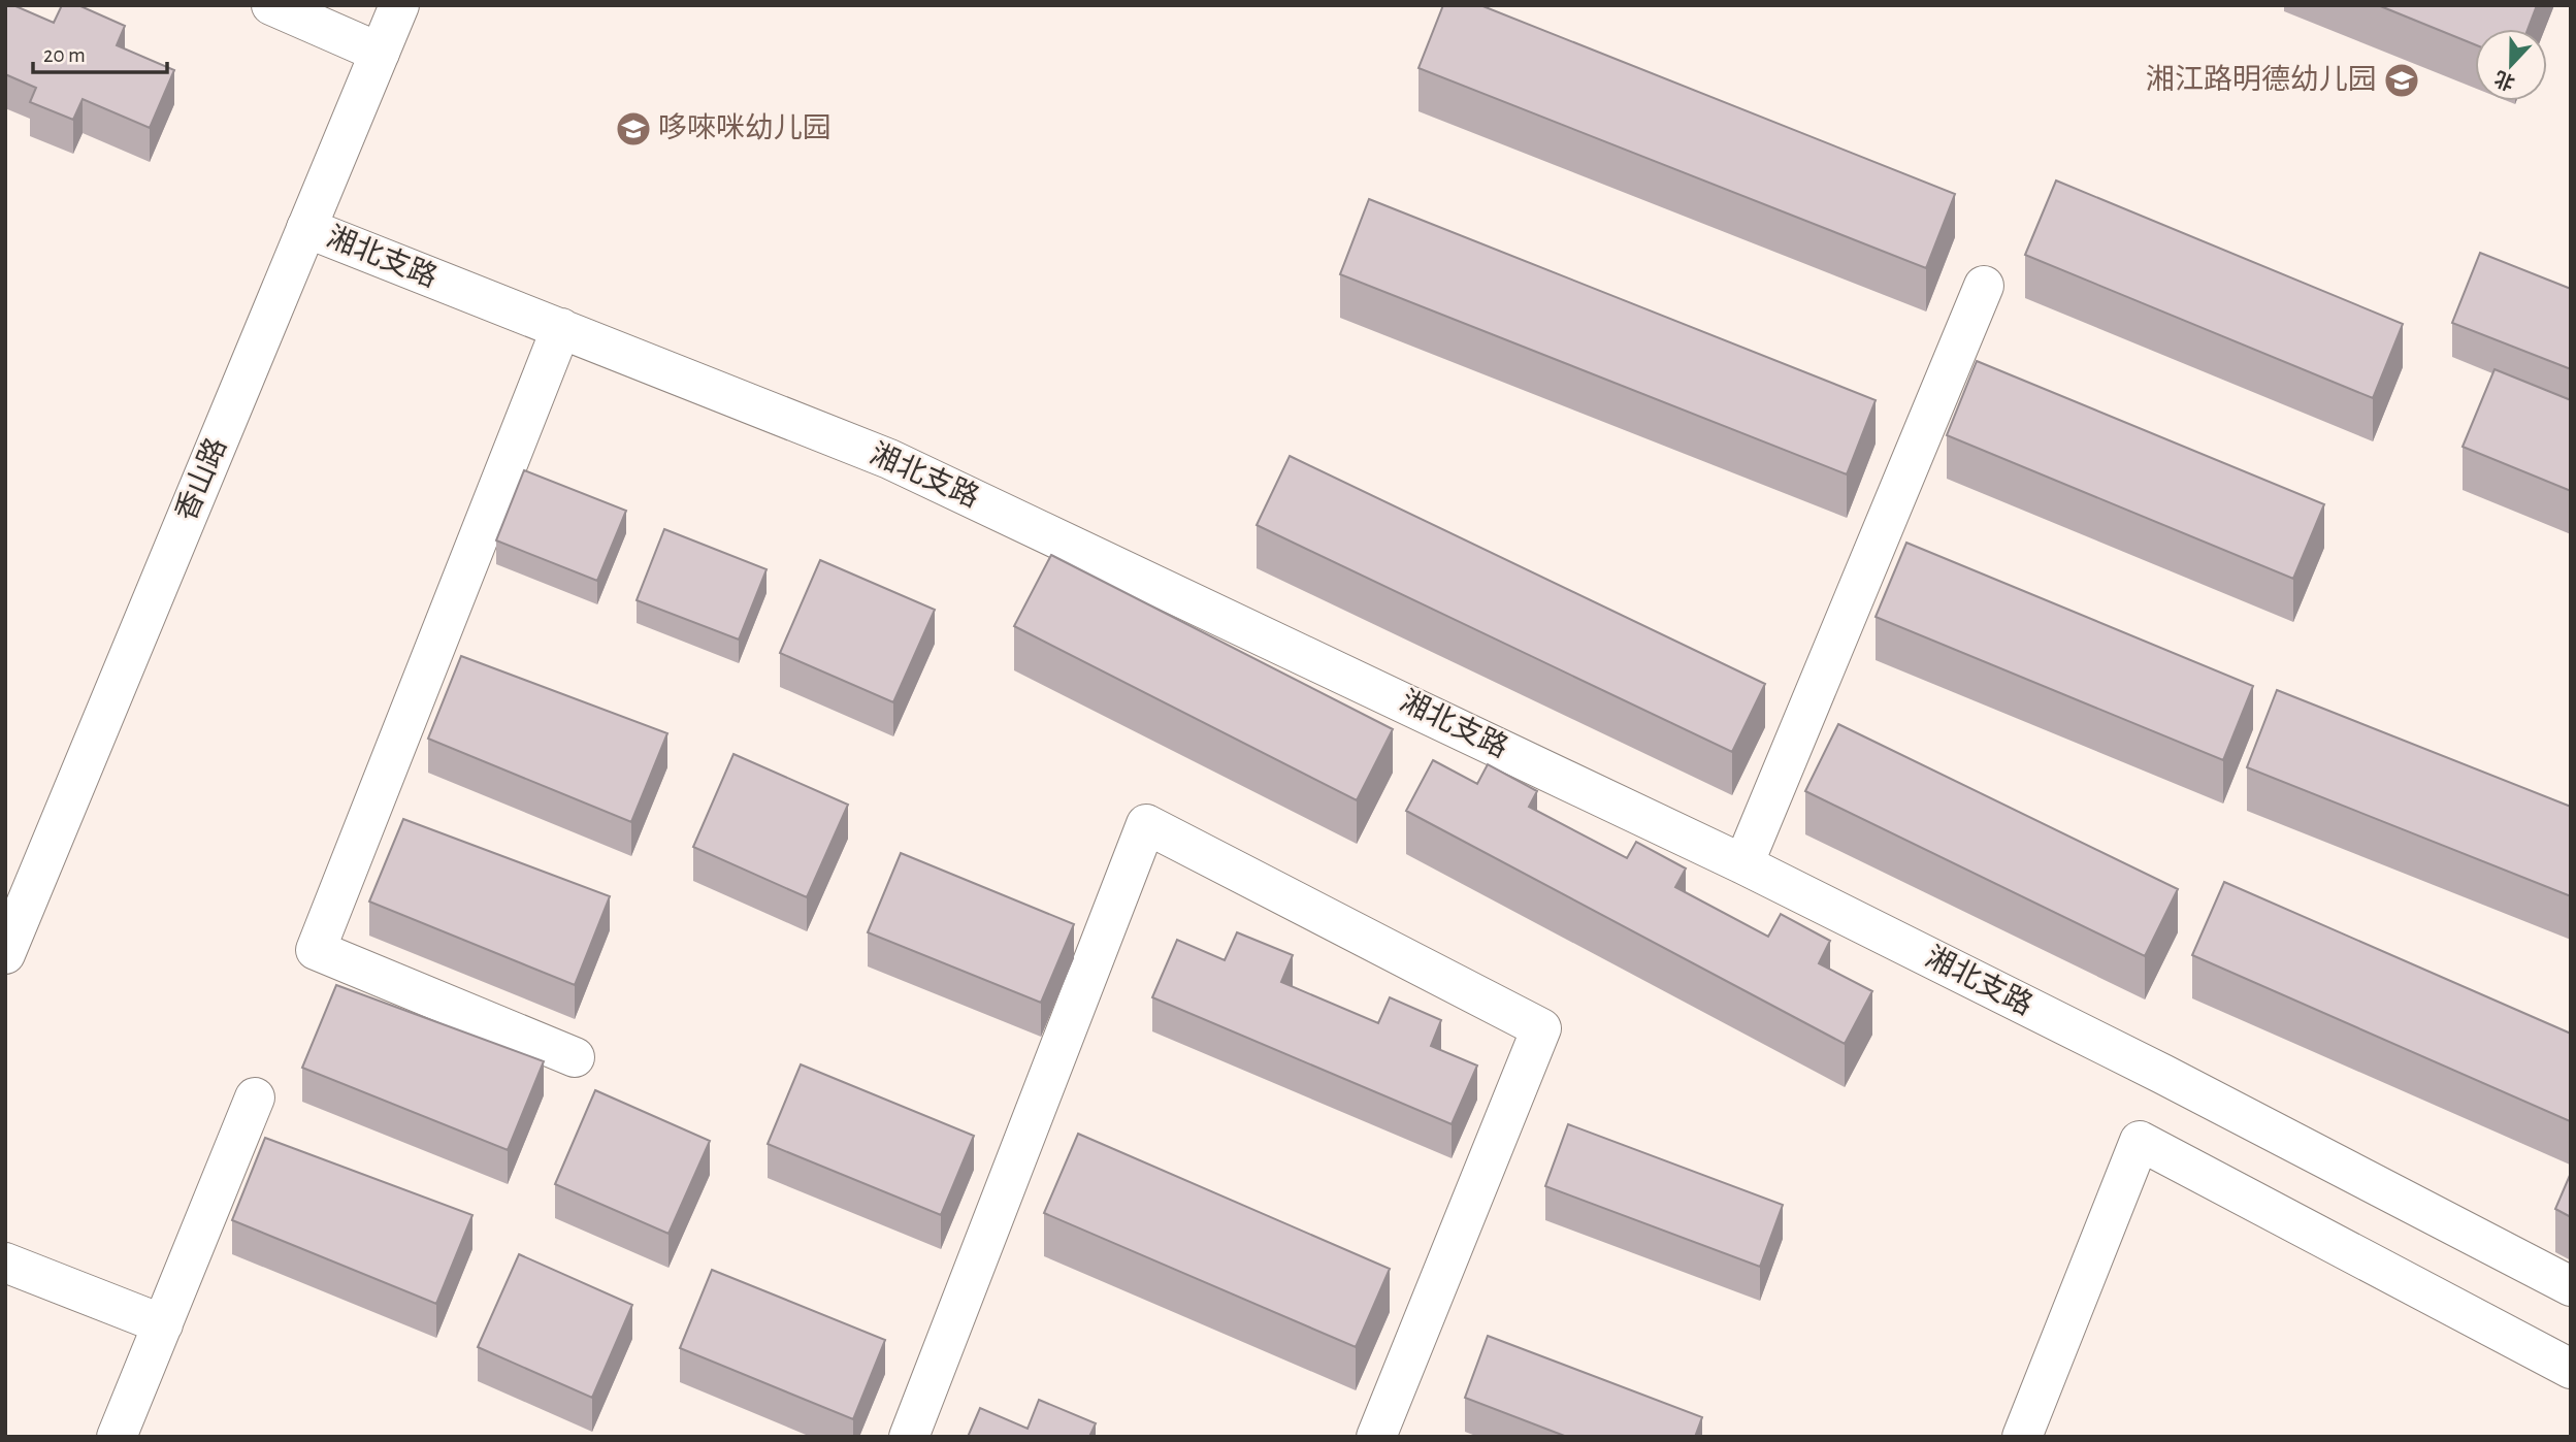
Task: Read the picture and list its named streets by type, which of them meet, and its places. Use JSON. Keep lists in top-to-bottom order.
{
  "streets": {
    "street": ["湘北支路", "香山路"]
  },
  "crossings": [
    ["湘北支路", "香山路"]
  ],
  "places": {
    "school or university": ["湘江路明德幼儿园", "哆唻咪幼儿园"]
  },
  "scale_bar": "20 m",
  "north": "bottom"
}
